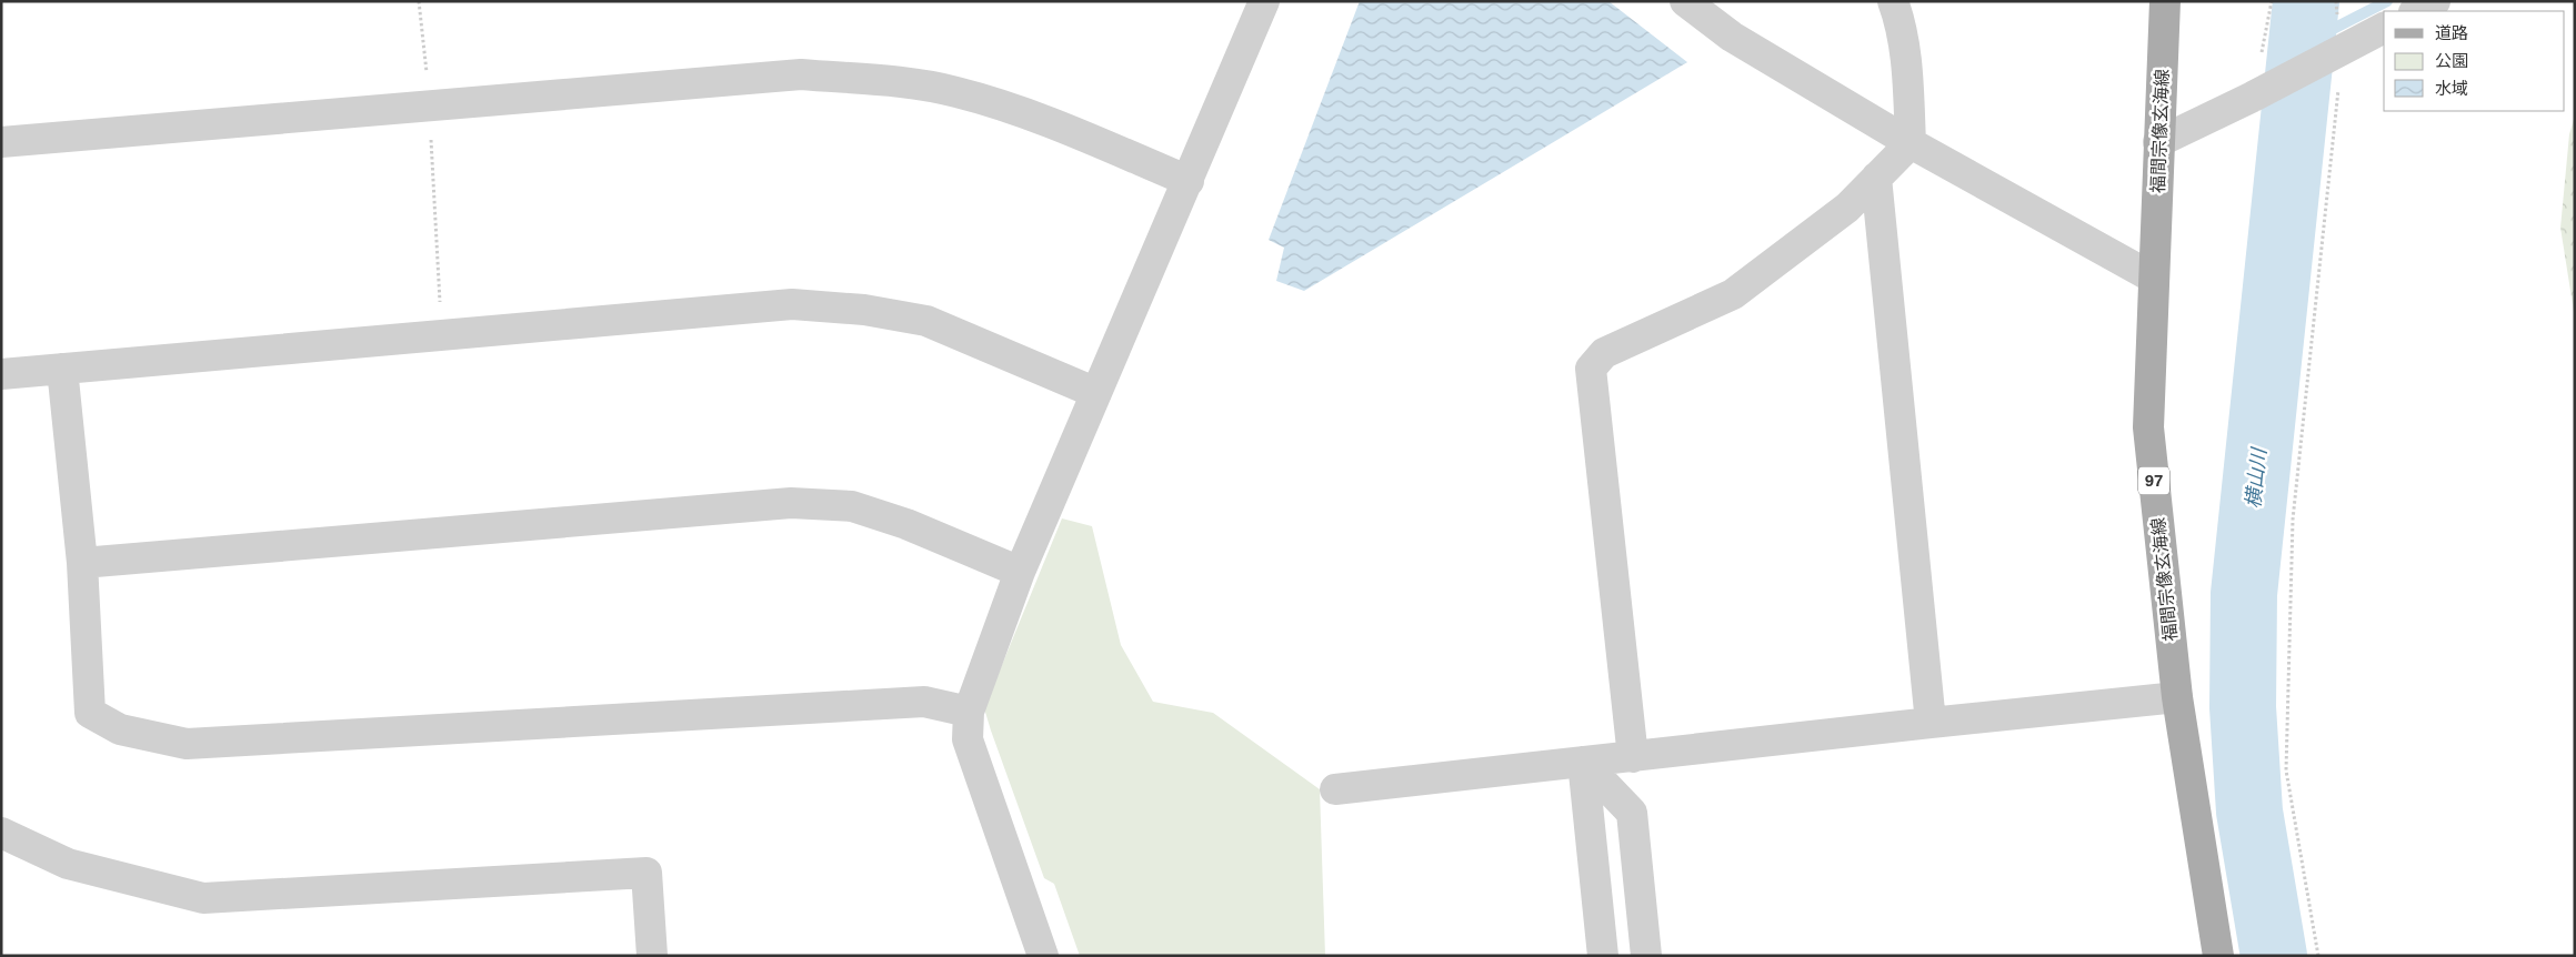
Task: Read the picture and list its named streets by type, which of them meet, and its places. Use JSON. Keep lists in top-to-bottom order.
{
  "streets": {
    "main road": ["福間宗像玄海線", "97"]
  },
  "water": ["横山川"],
  "legend": ["道路", "公園", "水域"]
}
